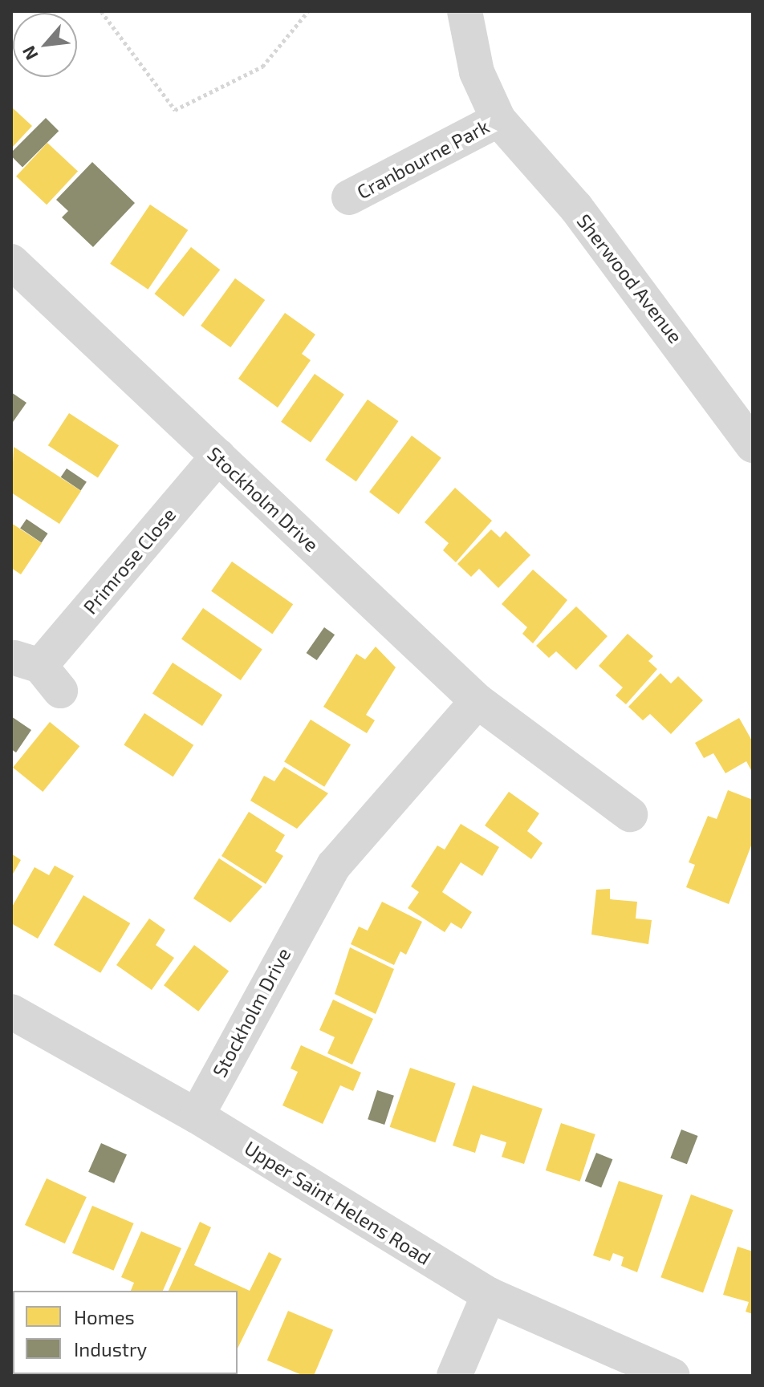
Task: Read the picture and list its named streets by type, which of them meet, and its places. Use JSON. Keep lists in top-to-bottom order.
{
  "streets": {
    "street": [
      "Cranbourne Park",
      "Sherwood Avenue",
      "Stockholm Drive",
      "Primrose Close",
      "Upper Saint Helens Road"
    ]
  },
  "crossings": [
    ["Cranbourne Park", "Sherwood Avenue"],
    ["Stockholm Drive", "Primrose Close"],
    ["Stockholm Drive", "Upper Saint Helens Road"]
  ],
  "legend": ["Homes", "Industry"],
  "north": "bottom left"
}
